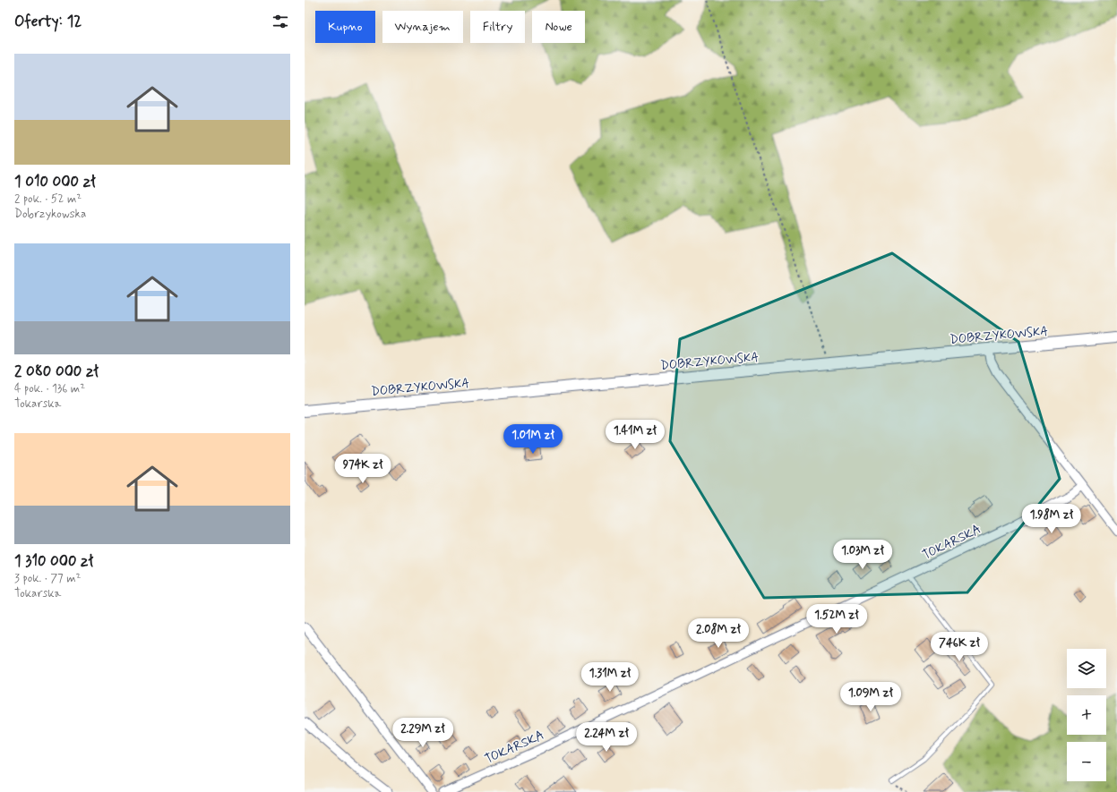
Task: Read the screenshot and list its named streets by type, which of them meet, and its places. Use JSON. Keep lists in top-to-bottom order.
{
  "streets": {
    "main road": ["DOBRZYKOWSKA"],
    "street": ["TOKARSKA"]
  },
  "page": {
    "heading": "Oferty: 12",
    "chip": [
      "Kupno",
      "Wynajem",
      "Filtry",
      "Nowe"
    ],
    "list": [
      {
        "name": "1 010 000 zł",
        "note": "2 pok. · 52 m² · Dobrzykowska"
      },
      {
        "name": "2 080 000 zł",
        "note": "4 pok. · 136 m² · Tokarska"
      },
      {
        "name": "1 310 000 zł",
        "note": "3 pok. · 77 m² · Tokarska"
      }
    ],
    "price": [
      "1.41M zł",
      "1.01M zł",
      "974K zł",
      "1.98M zł",
      "1.03M zł",
      "1.52M zł",
      "2.08M zł",
      "746K zł",
      "1.31M zł",
      "1.09M zł",
      "2.29M zł",
      "2.24M zł"
    ],
    "map_buttons": ["+", "−"]
  }
}
